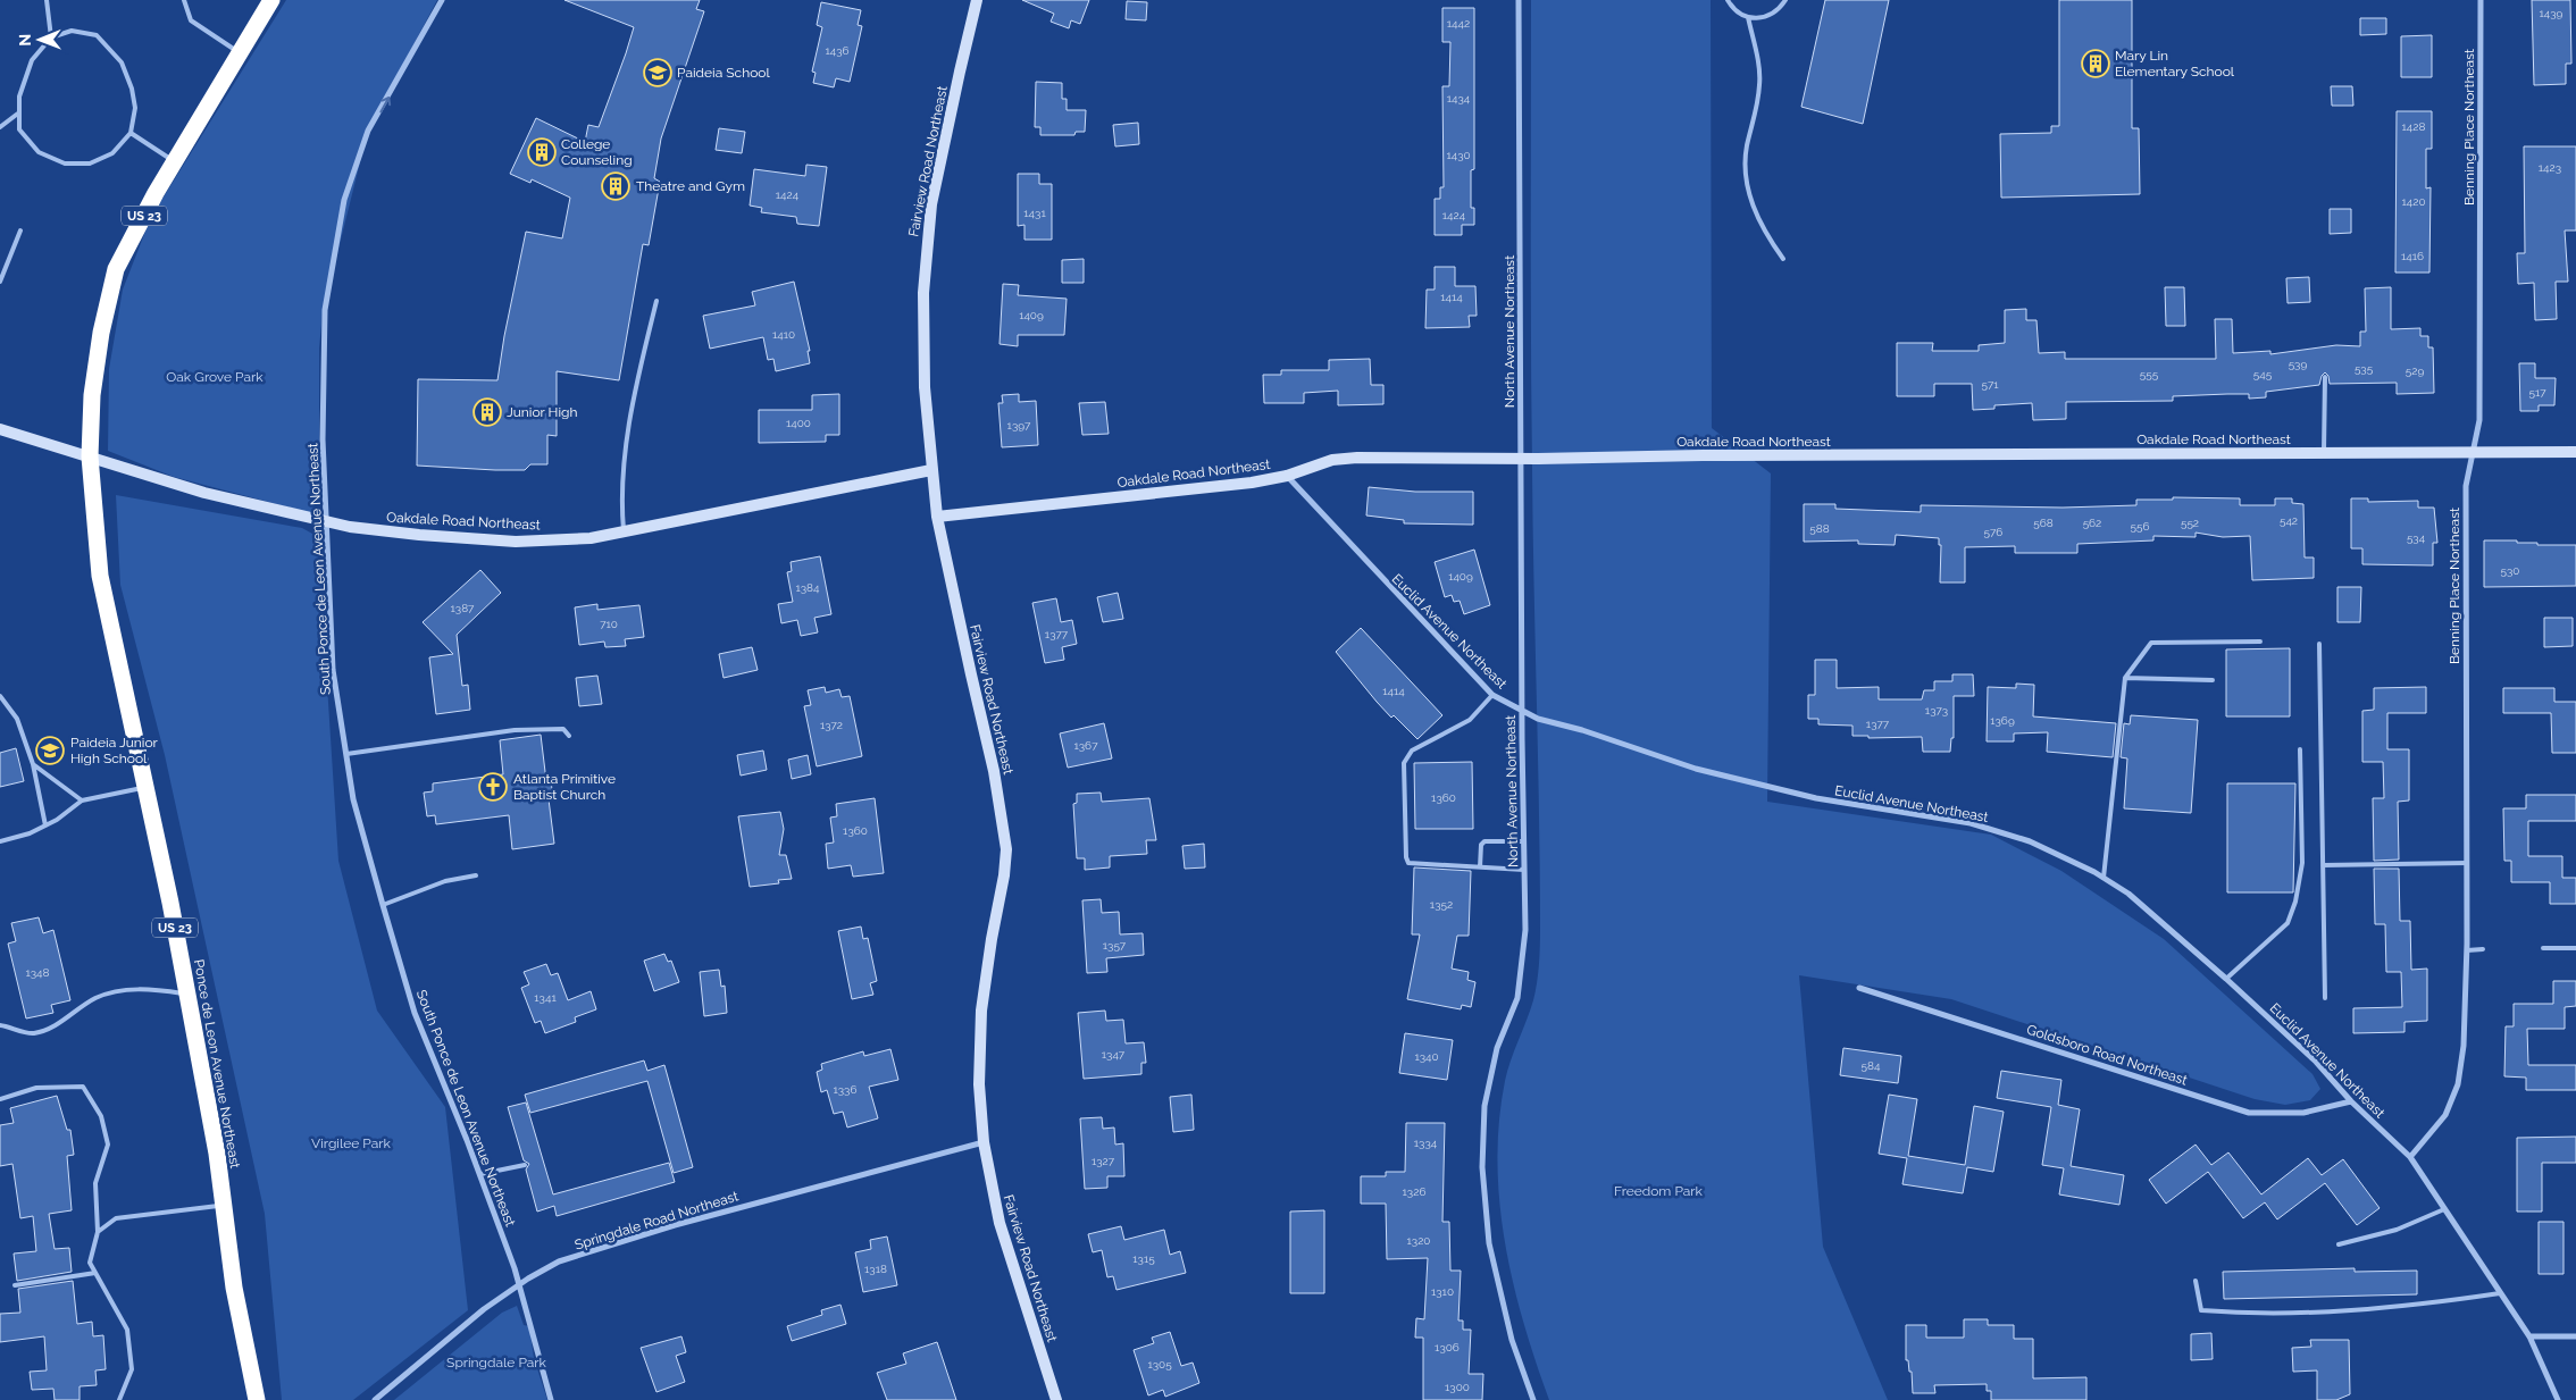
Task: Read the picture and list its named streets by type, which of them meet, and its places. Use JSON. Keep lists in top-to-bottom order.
{
  "streets": {
    "highway": ["US 23", "Ponce de Leon Avenue Northeast"],
    "street": [
      "Benning Place Northeast",
      "Fairview Road Northeast",
      "North Avenue Northeast",
      "Oakdale Road Northeast",
      "South Ponce de Leon Avenue Northeast",
      "Euclid Avenue Northeast",
      "Goldsboro Road Northeast",
      "Springdale Road Northeast"
    ]
  },
  "crossings": [
    ["Benning Place Northeast", "Oakdale Road Northeast"],
    ["Benning Place Northeast", "Euclid Avenue Northeast"],
    ["Fairview Road Northeast", "Oakdale Road Northeast"],
    ["Fairview Road Northeast", "Springdale Road Northeast"],
    ["North Avenue Northeast", "Oakdale Road Northeast"],
    ["North Avenue Northeast", "Euclid Avenue Northeast"],
    ["Oakdale Road Northeast", "South Ponce de Leon Avenue Northeast"],
    ["Oakdale Road Northeast", "Euclid Avenue Northeast"],
    ["Oakdale Road Northeast", "Ponce de Leon Avenue Northeast"],
    ["South Ponce de Leon Avenue Northeast", "Springdale Road Northeast"],
    ["Euclid Avenue Northeast", "Goldsboro Road Northeast"]
  ],
  "one_way": ["South Ponce de Leon Avenue Northeast"],
  "parks": [
    "Oak Grove Park",
    "Virgilee Park",
    "Freedom Park",
    "Springdale Park"
  ],
  "places": {
    "building": [
      "Mary Lin Elementary School",
      "College Counseling",
      "Theatre and Gym",
      "Junior High"
    ],
    "school or university": ["Paideia School", "Paideia Junior High School"],
    "church": ["Atlanta Primitive Baptist Church"]
  },
  "house_numbers": [
    "1439",
    "1442",
    "1436",
    "1434",
    "1428",
    "1430",
    "1423",
    "1424",
    "1420",
    "1431",
    "1424",
    "1416",
    "1414",
    "1409",
    "1410",
    "539",
    "535",
    "529",
    "555",
    "545",
    "571",
    "517",
    "1400",
    "1397",
    "542",
    "568",
    "562",
    "552",
    "556",
    "588",
    "576",
    "534",
    "530",
    "1409",
    "1384",
    "1387",
    "710",
    "1377",
    "1414",
    "1373",
    "1369",
    "1377",
    "1372",
    "1367",
    "1360",
    "1360",
    "1352",
    "1357",
    "1348",
    "1341",
    "1347",
    "1340",
    "584",
    "1336",
    "1334",
    "1327",
    "1326",
    "1320",
    "1315",
    "1318",
    "1310",
    "1306",
    "1305",
    "1300"
  ],
  "north": "left"
}
